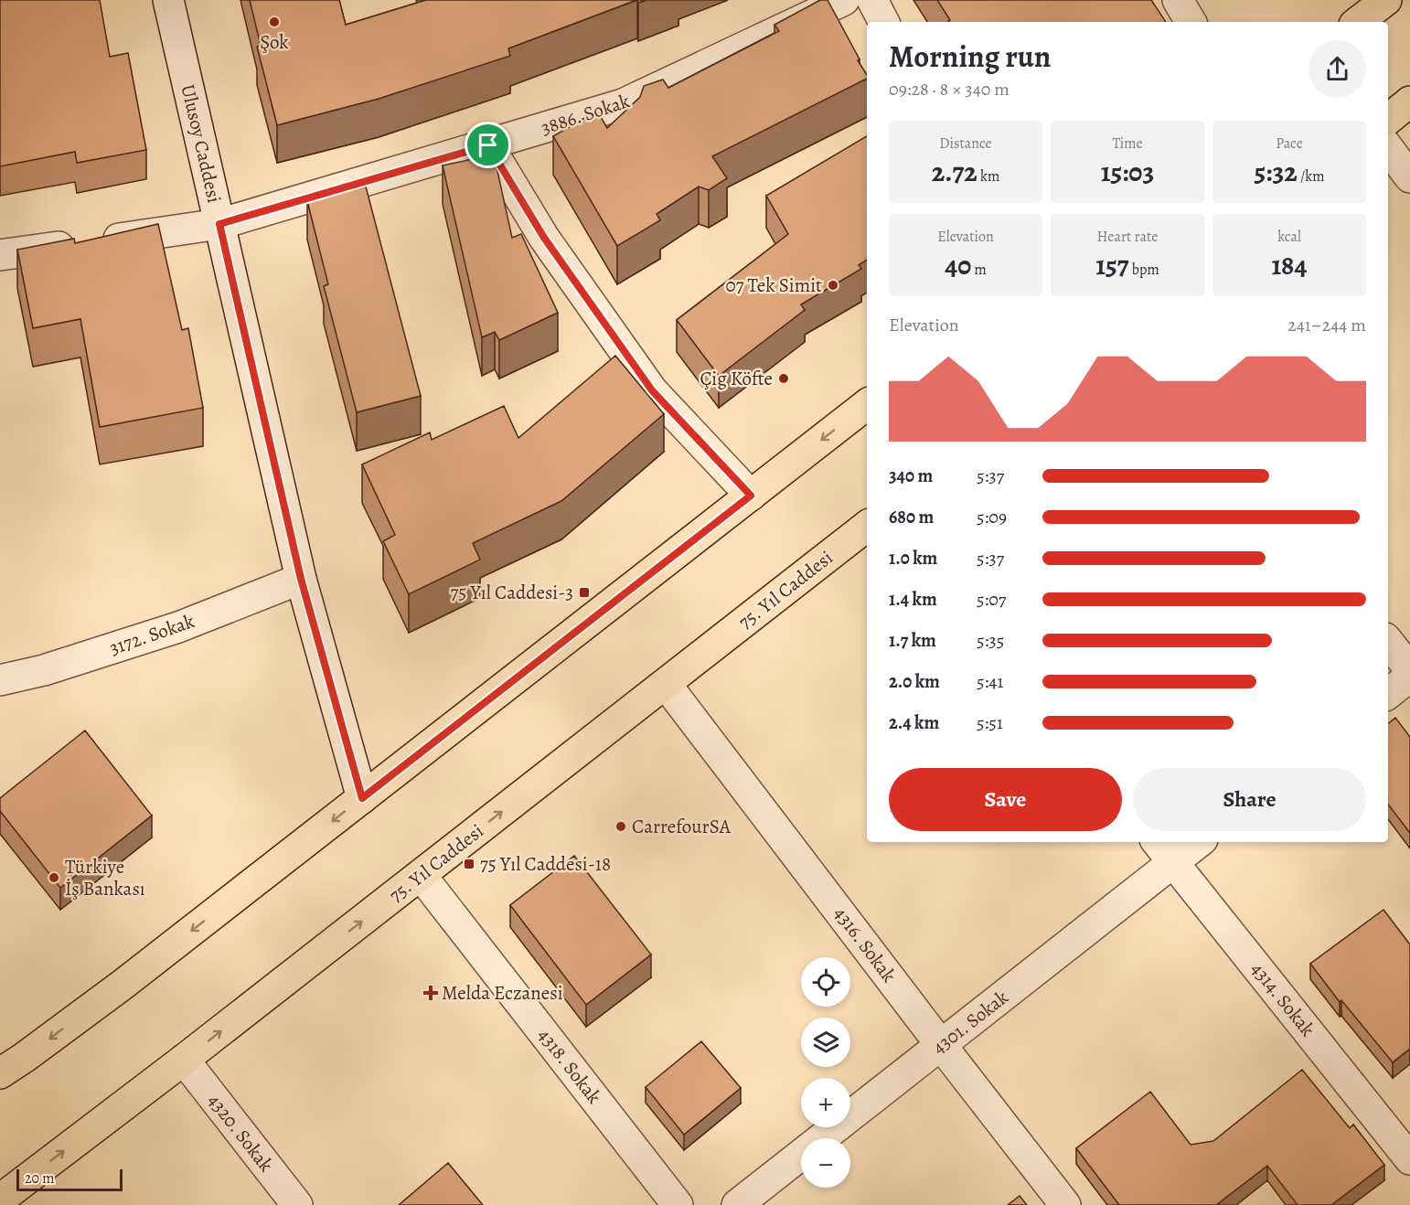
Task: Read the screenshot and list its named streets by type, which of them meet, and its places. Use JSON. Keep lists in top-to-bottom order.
{
  "streets": {
    "main road": ["75. Yıl Caddesi"],
    "street": [
      "3886. Sokak",
      "Ulusoy Caddesi",
      "3172. Sokak",
      "4316. Sokak",
      "4314. Sokak",
      "4301. Sokak",
      "4318. Sokak",
      "4320. Sokak"
    ]
  },
  "crossings": [
    ["3886. Sokak", "Ulusoy Caddesi"],
    ["Ulusoy Caddesi", "3172. Sokak"],
    ["75. Yıl Caddesi", "4316. Sokak"],
    ["75. Yıl Caddesi", "4318. Sokak"],
    ["75. Yıl Caddesi", "4320. Sokak"],
    ["4316. Sokak", "4301. Sokak"],
    ["4314. Sokak", "4301. Sokak"]
  ],
  "places": {
    "other": [
      "Şok",
      "07 Tek Simit",
      "Çig Köfte",
      "CarrefourSA",
      "Türkiye İş Bankası"
    ],
    "transit": ["75 Yıl Caddesi-3", "75 Yıl Caddesi-18"],
    "health": ["Melda Eczanesi"]
  },
  "scale_bar": "20 m",
  "page": {
    "heading": ["Morning run", "09:28 · 8 × 340 m"],
    "stats": [
      ["Distance", "2.72 km"],
      ["Time", "15:03"],
      ["Pace", "5:32 /km"],
      ["Elevation", "40 m"],
      ["Heart rate", "157 bpm"],
      ["kcal", "184"]
    ],
    "chart": ["Elevation", "241–244 m"],
    "list": [
      {
        "name": "340 m",
        "note": "5:37"
      },
      {
        "name": "680 m",
        "note": "5:09"
      },
      {
        "name": "1.0 km",
        "note": "5:37"
      },
      {
        "name": "1.4 km",
        "note": "5:07"
      },
      {
        "name": "1.7 km",
        "note": "5:35"
      },
      {
        "name": "2.0 km",
        "note": "5:41"
      },
      {
        "name": "2.4 km",
        "note": "5:51"
      }
    ],
    "buttons": ["Save", "Share"],
    "map_buttons": ["+", "−"],
    "scale": "20 m"
  }
}
